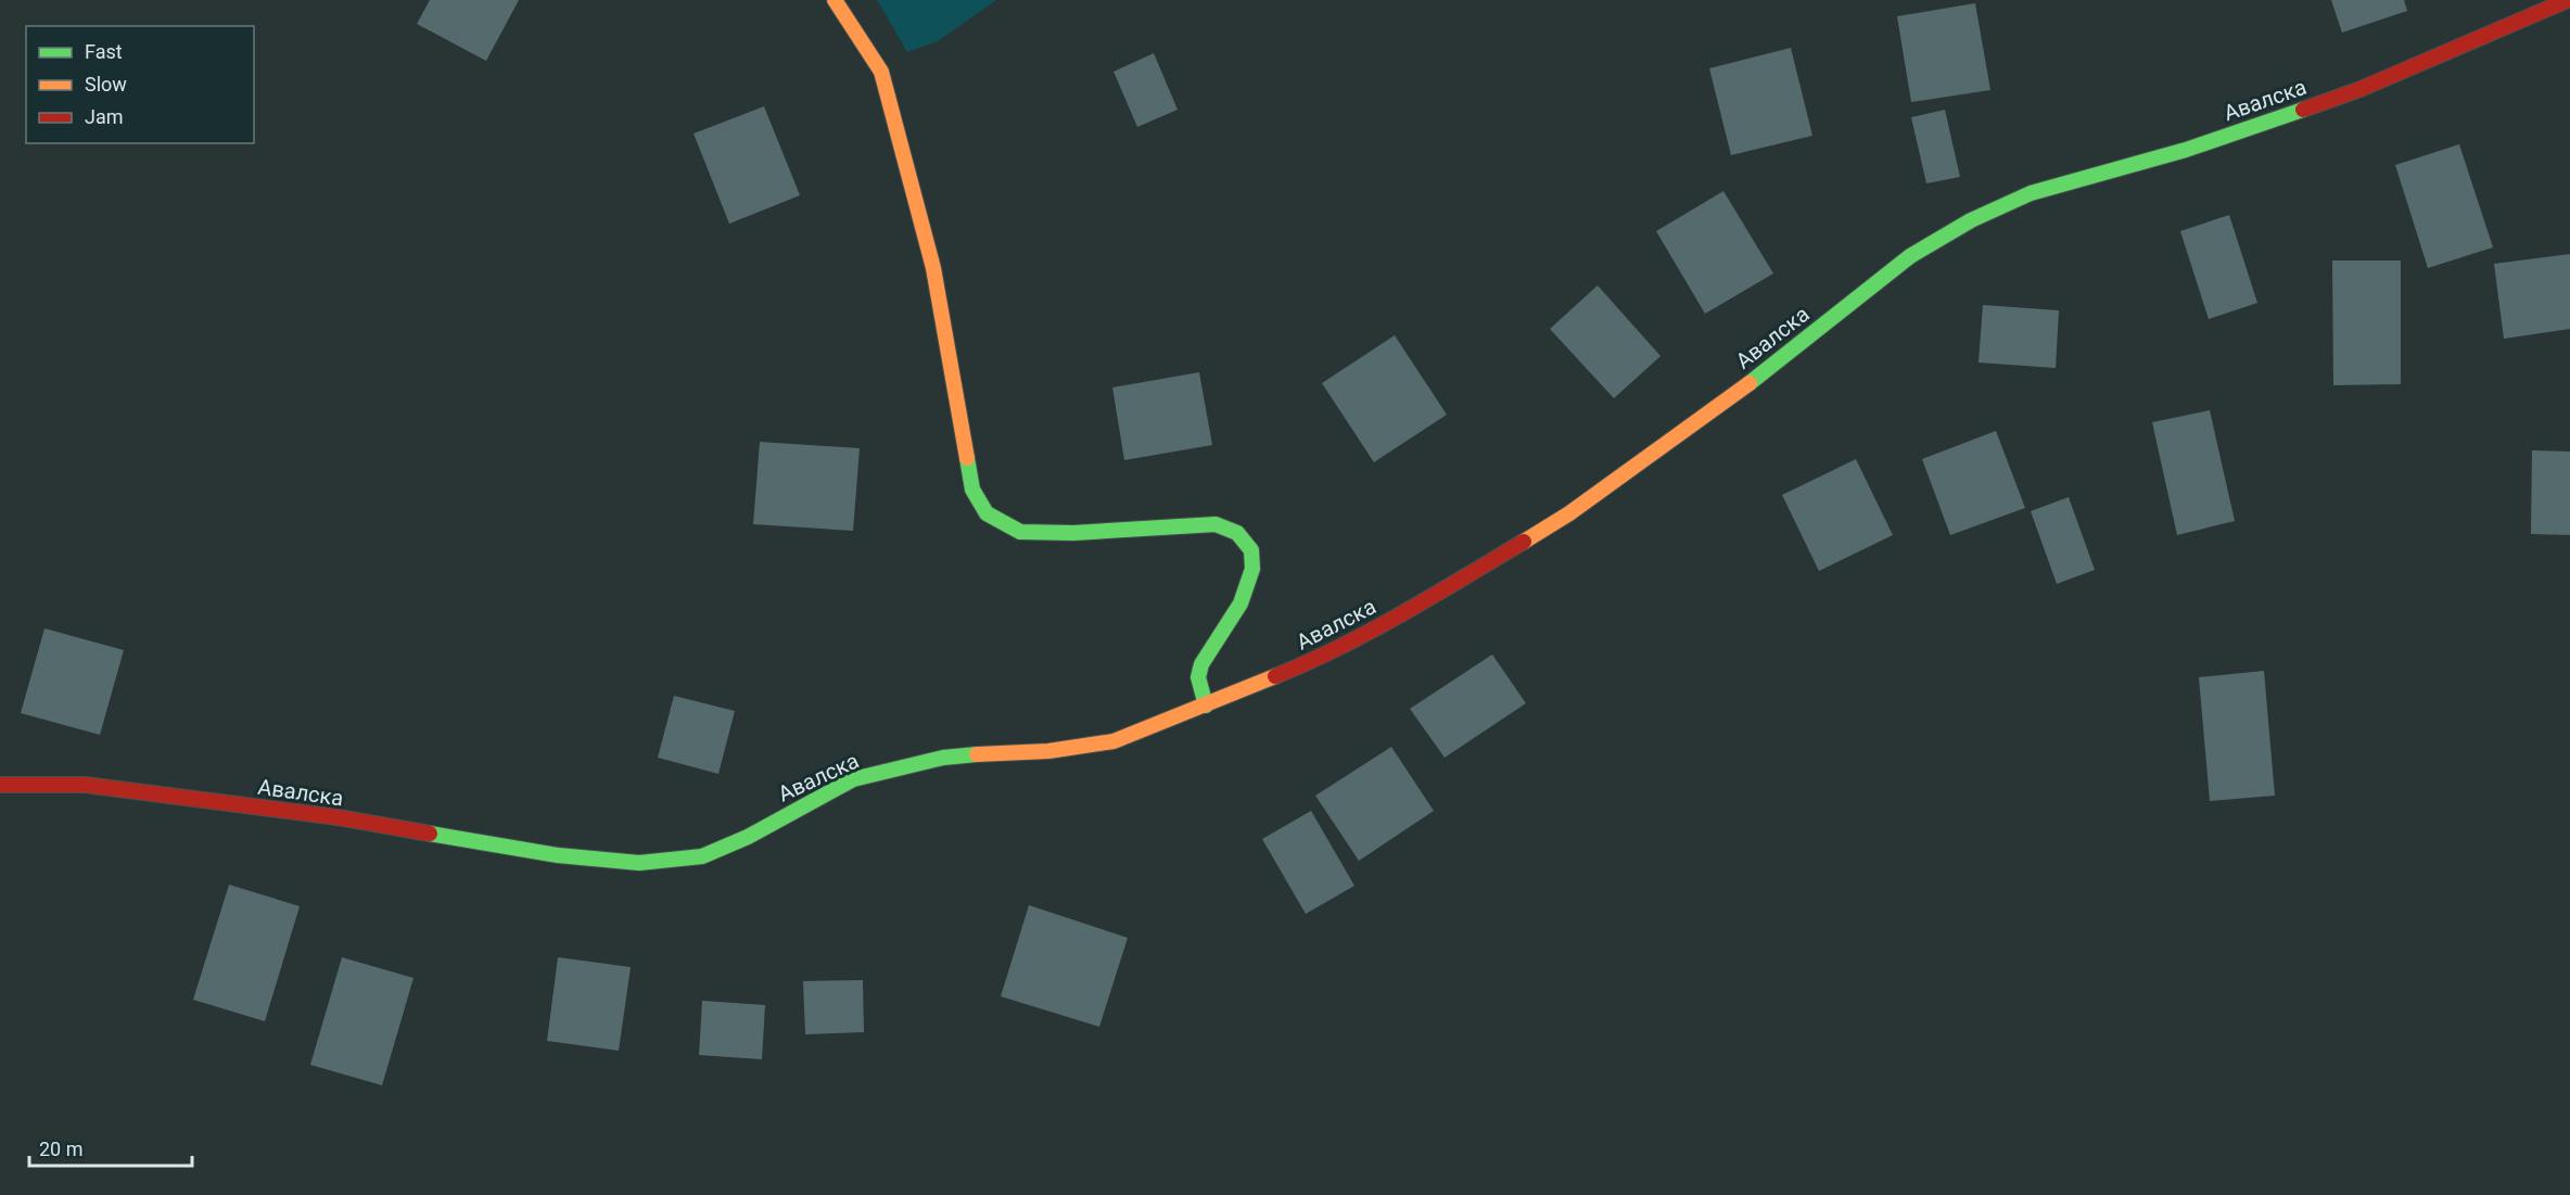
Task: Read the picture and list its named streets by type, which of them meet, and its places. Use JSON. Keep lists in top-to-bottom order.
{
  "streets": {
    "street": ["Авалска"]
  },
  "legend": ["Fast", "Slow", "Jam"],
  "scale_bar": "20 m"
}
